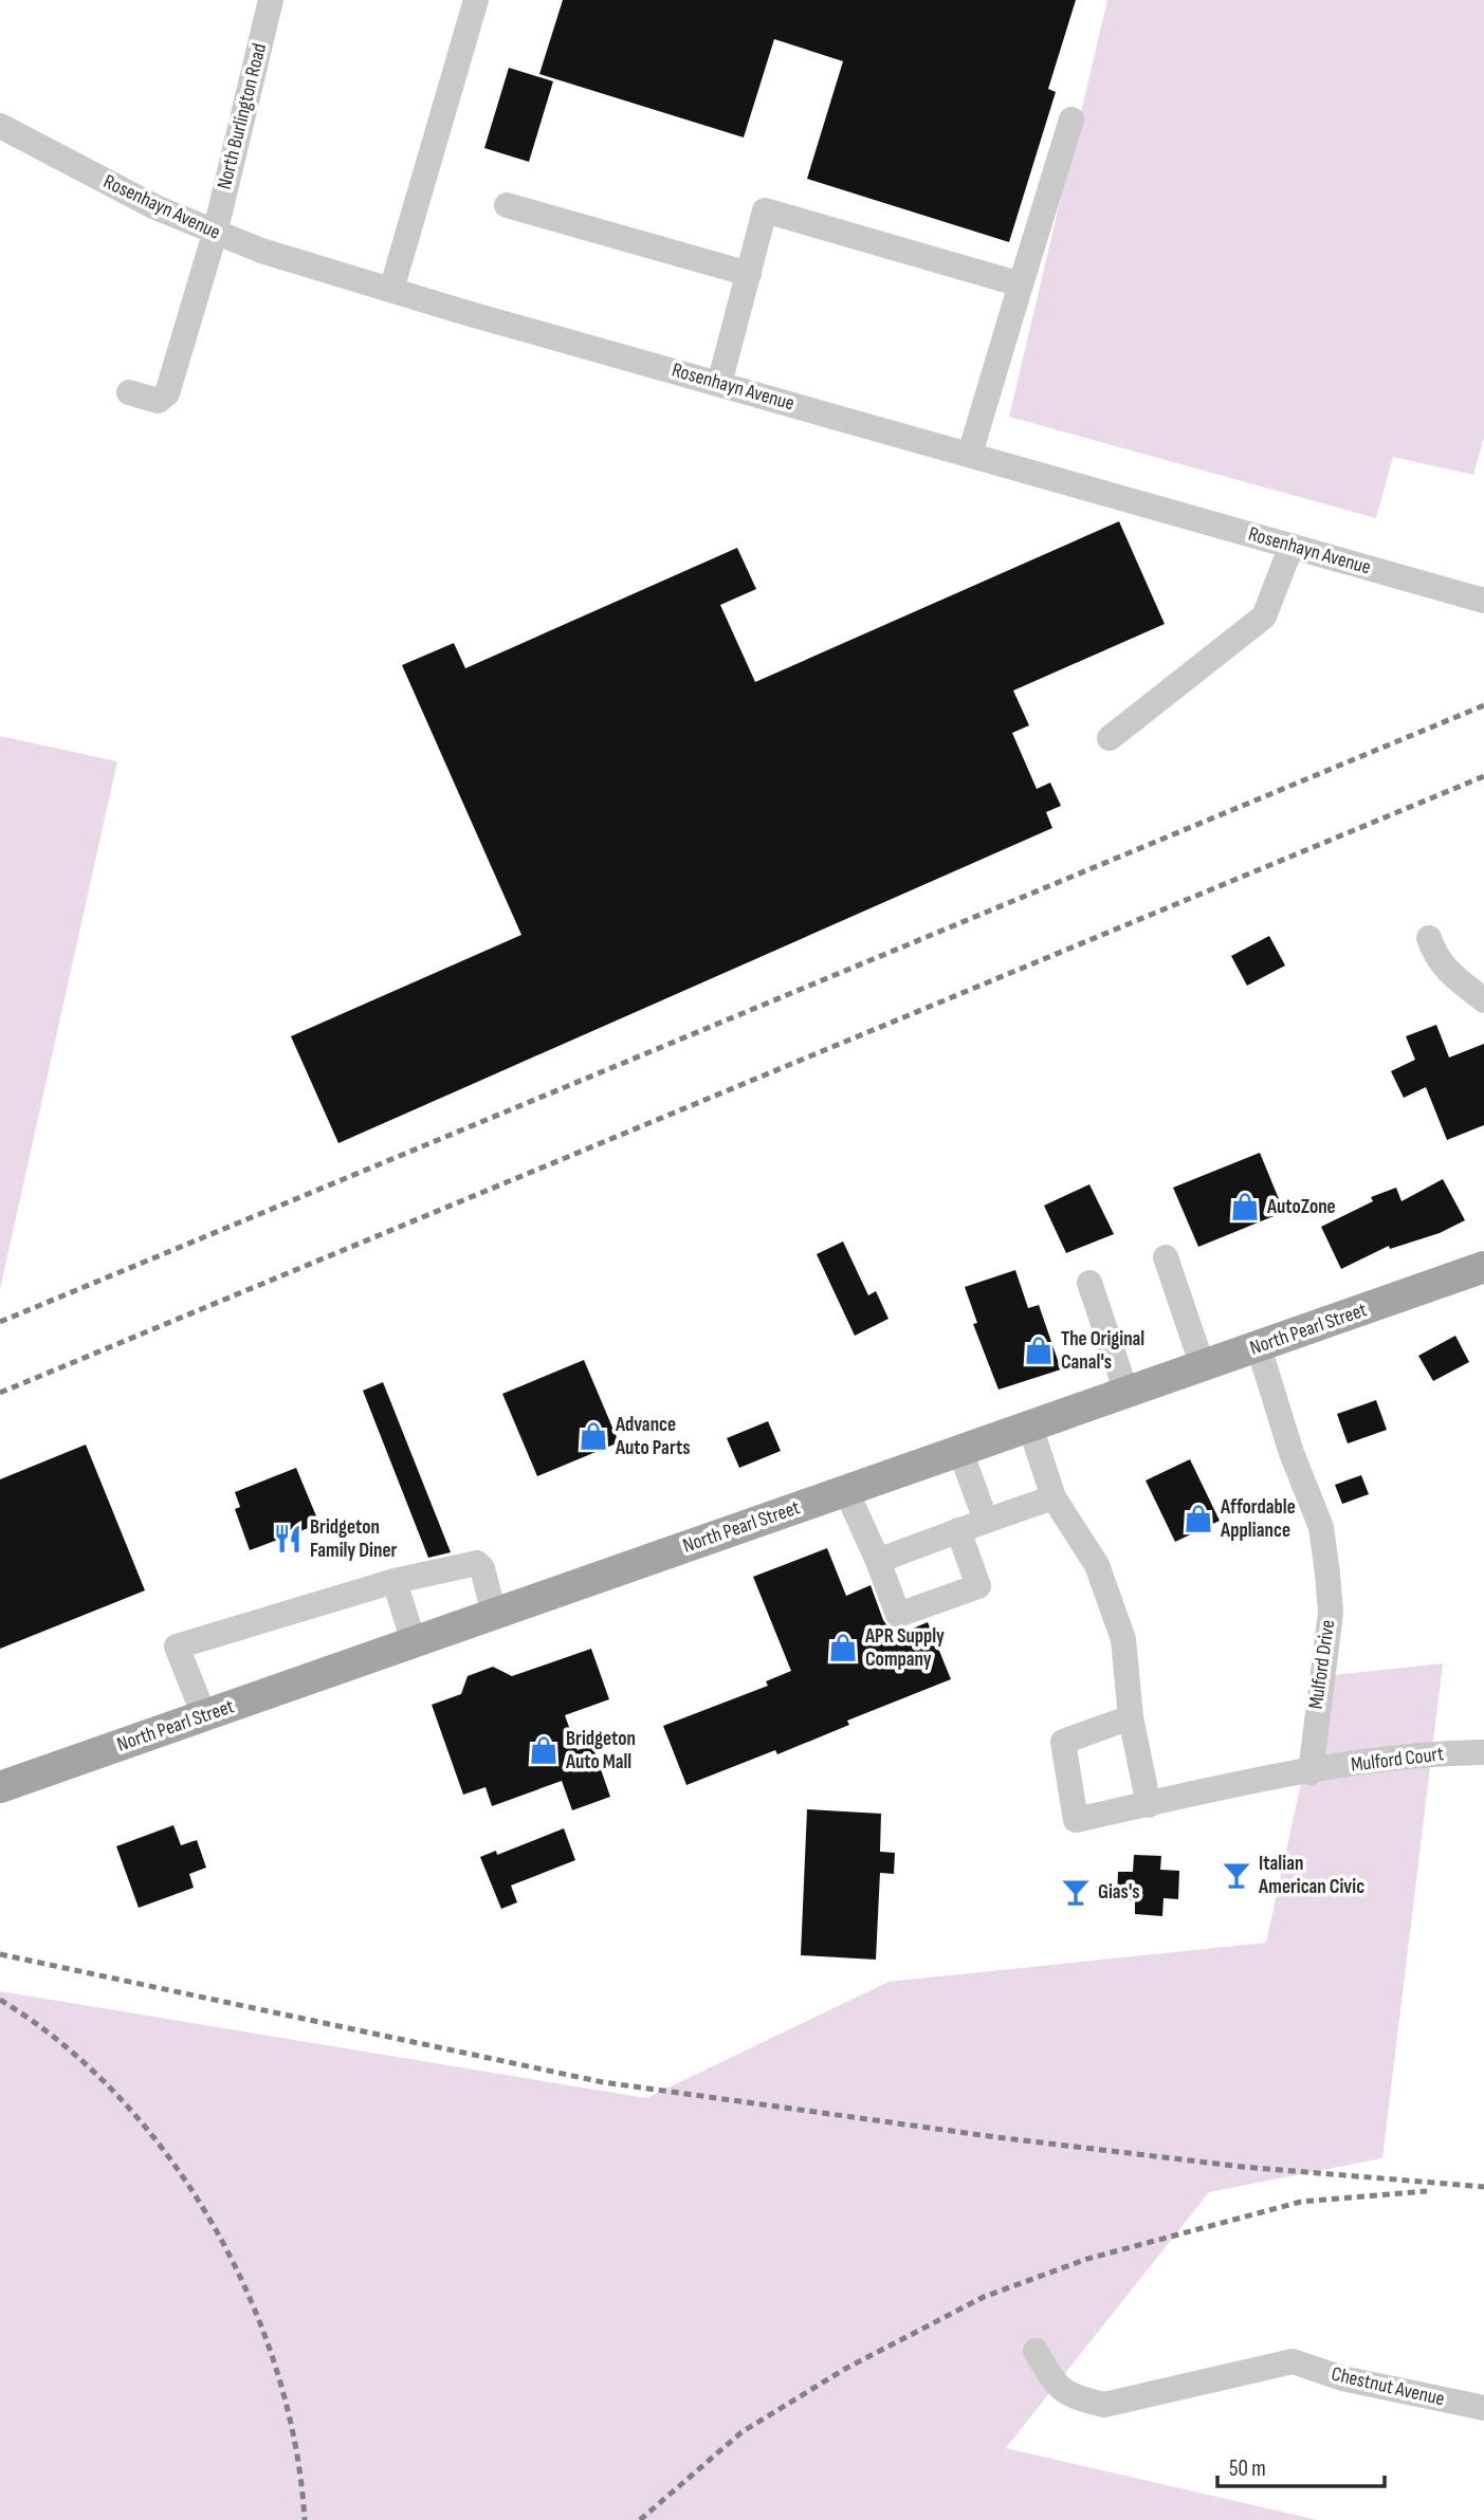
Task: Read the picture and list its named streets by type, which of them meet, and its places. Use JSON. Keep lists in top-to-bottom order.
{
  "streets": {
    "main road": ["North Pearl Street"],
    "street": [
      "North Burlington Road",
      "Rosenhayn Avenue",
      "Mulford Drive",
      "Mulford Court",
      "Chestnut Avenue"
    ]
  },
  "crossings": [
    ["North Burlington Road", "Rosenhayn Avenue"],
    ["North Pearl Street", "Mulford Drive"],
    ["Mulford Drive", "Mulford Court"]
  ],
  "places": {
    "shop": [
      "AutoZone",
      "The Original Canal's",
      "Advance Auto Parts",
      "Affordable Appliance",
      "APR Supply Company",
      "Bridgeton Auto Mall"
    ],
    "restaurant": ["Bridgeton Family Diner"],
    "bar": ["Italian American Civic", "Gias's"]
  },
  "scale_bar": "50 m"
}
